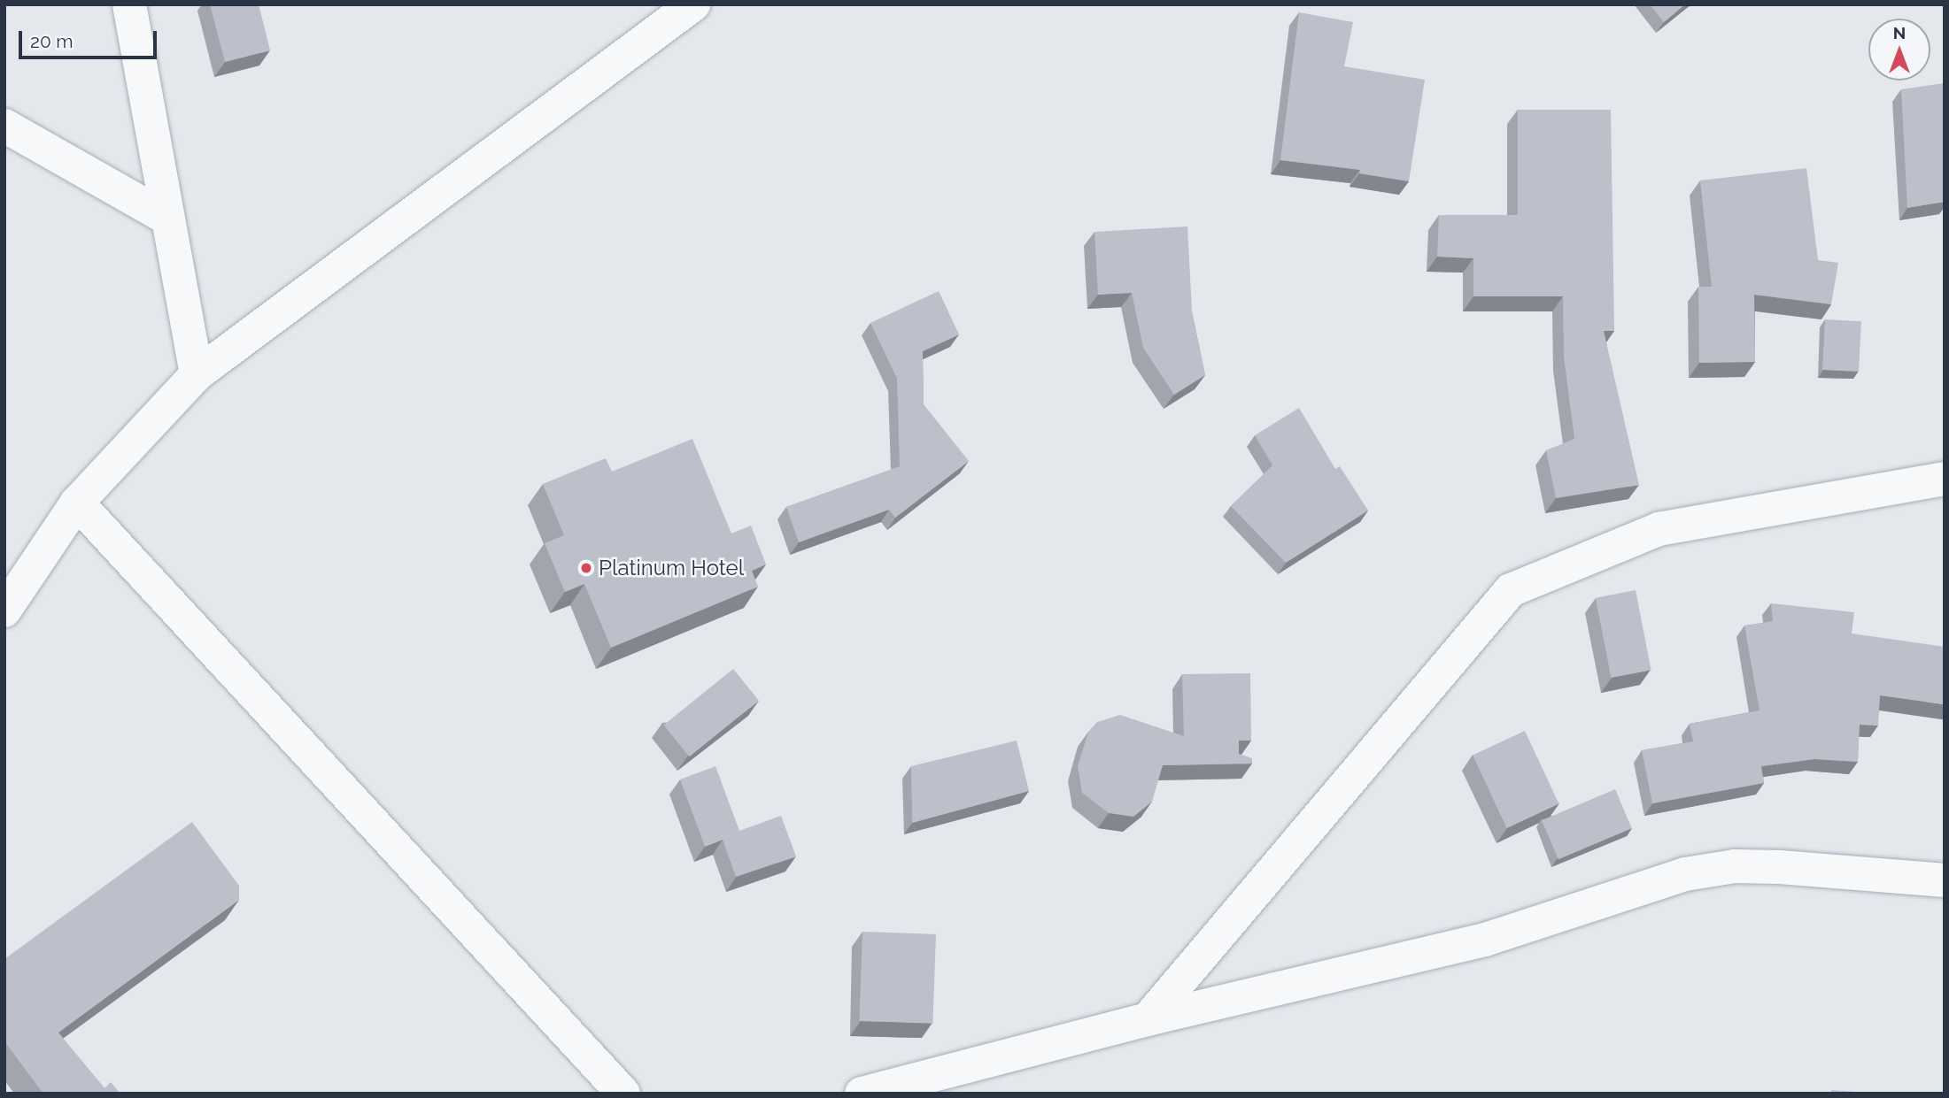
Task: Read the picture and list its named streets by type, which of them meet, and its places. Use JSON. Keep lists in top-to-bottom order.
{
  "places": ["Platinum Hotel"],
  "scale_bar": "20 m",
  "north": "top"
}
